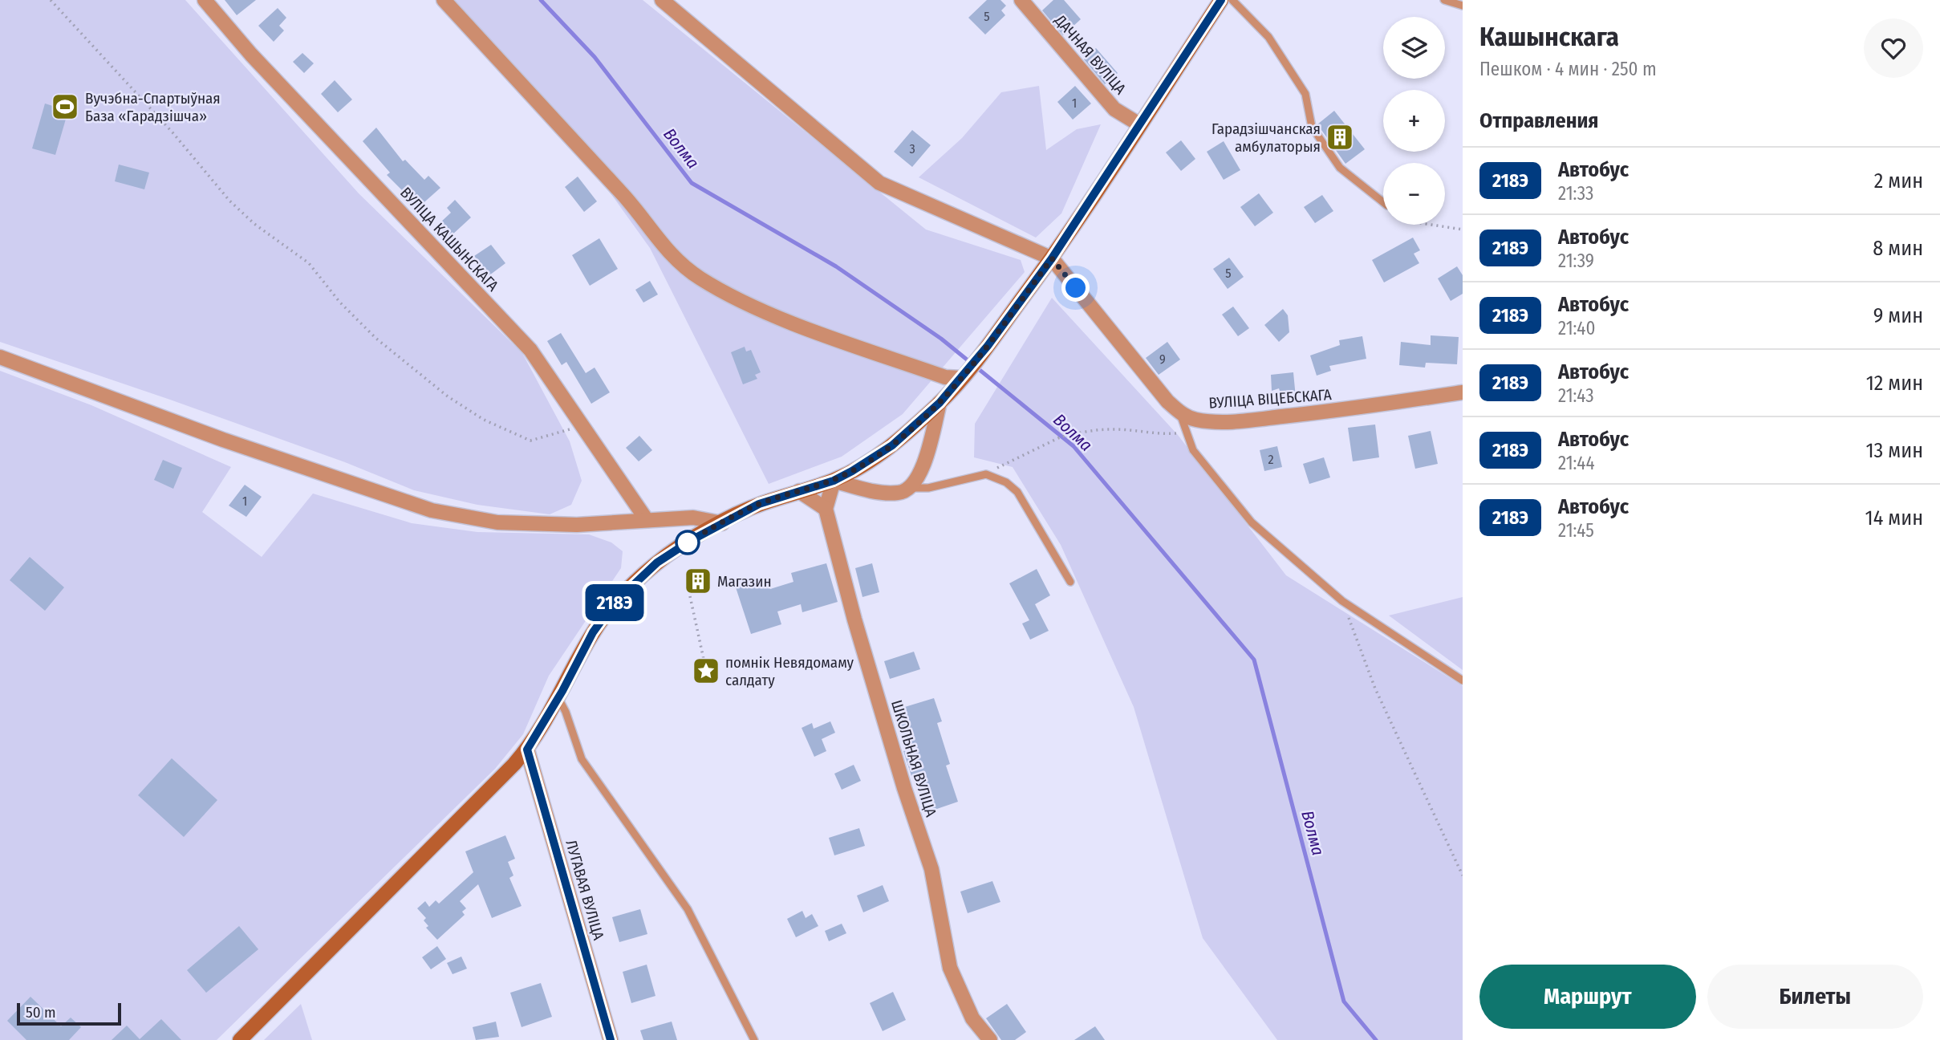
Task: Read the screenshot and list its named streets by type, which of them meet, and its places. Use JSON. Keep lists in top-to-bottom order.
{
  "streets": {
    "street": [
      "ДАЧНАЯ ВУЛІЦА",
      "ВУЛІЦА КАШЫНСКАГА",
      "ВУЛІЦА ВІЦЕБСКАГА",
      "ШКОЛЬНАЯ ВУЛІЦА",
      "ЛУГАВАЯ ВУЛІЦА"
    ]
  },
  "water": ["Волма"],
  "places": {
    "sports": ["Вучэбна-Спартыўная База «Гарадзішча»"],
    "building": ["Гарадзішчанская амбулаторыя", "Магазин"],
    "place": ["помнік Невядомаму салдату"]
  },
  "lines": ["bus line 218Э"],
  "house_numbers": [
    "5",
    "1",
    "3",
    "5",
    "9",
    "2",
    "1"
  ],
  "scale_bar": "50 m",
  "page": {
    "on_map": "218Э",
    "heading": [
      ["Кашынскага", "Пешком · 4 мин · 250 m"],
      "Отправления"
    ],
    "map_buttons": ["+", "−"],
    "list": [
      {
        "mark": "218Э",
        "name": "Автобус",
        "note": "21:33",
        "value": "2 мин"
      },
      {
        "mark": "218Э",
        "name": "Автобус",
        "note": "21:39",
        "value": "8 мин"
      },
      {
        "mark": "218Э",
        "name": "Автобус",
        "note": "21:40",
        "value": "9 мин"
      },
      {
        "mark": "218Э",
        "name": "Автобус",
        "note": "21:43",
        "value": "12 мин"
      },
      {
        "mark": "218Э",
        "name": "Автобус",
        "note": "21:44",
        "value": "13 мин"
      },
      {
        "mark": "218Э",
        "name": "Автобус",
        "note": "21:45",
        "value": "14 мин"
      }
    ],
    "buttons": ["Маршрут", "Билеты"],
    "scale": "50 m"
  }
}
